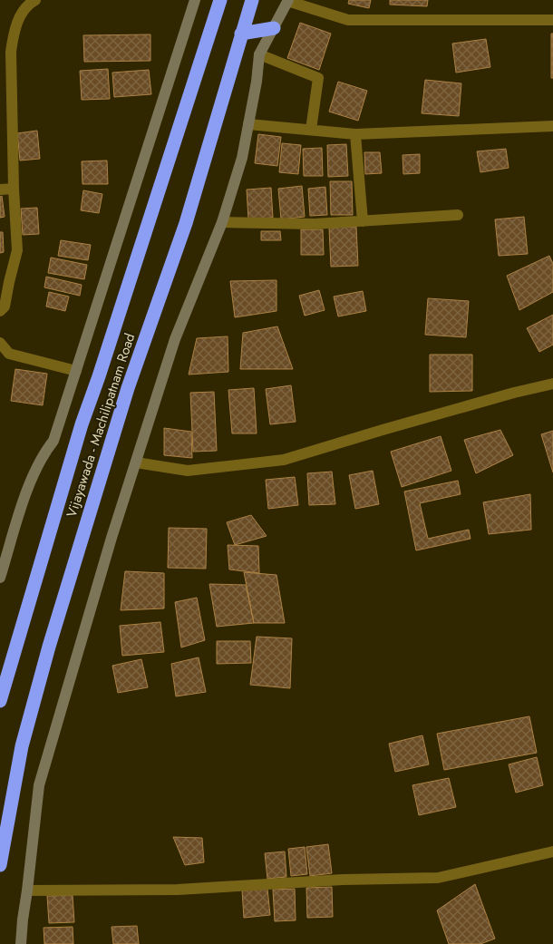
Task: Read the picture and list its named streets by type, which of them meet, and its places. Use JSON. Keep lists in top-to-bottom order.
{
  "streets": {
    "highway": ["Vijayawada - Machilipatnam Road"]
  }
}
